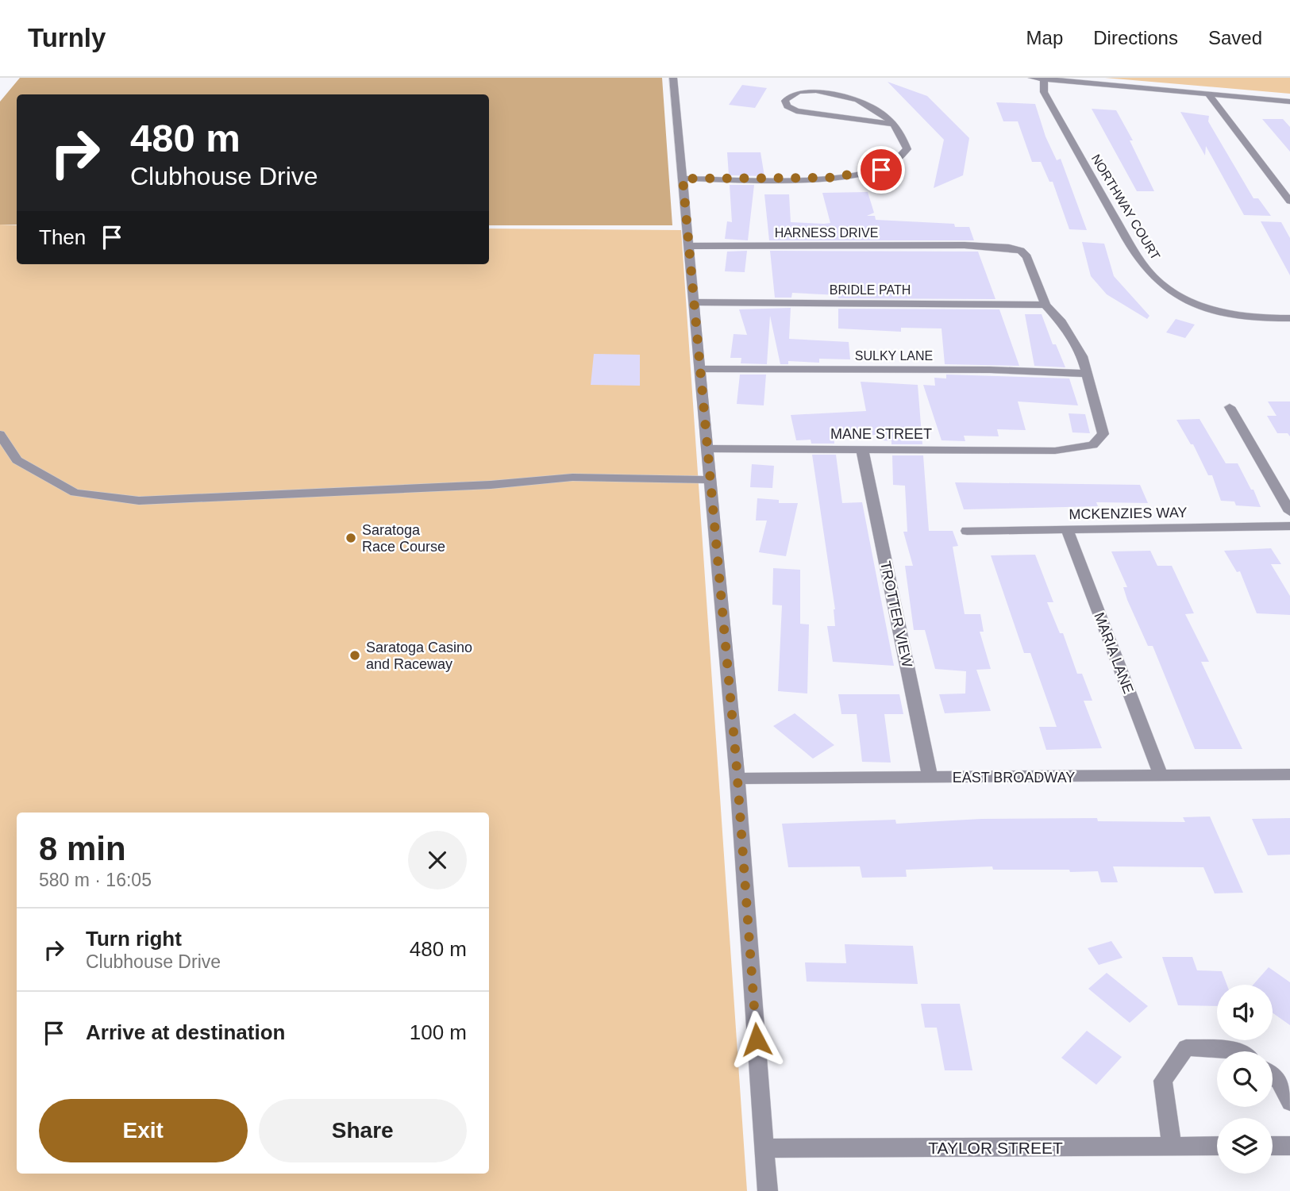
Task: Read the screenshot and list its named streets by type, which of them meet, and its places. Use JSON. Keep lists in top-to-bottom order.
{
  "streets": {
    "street": [
      "NORTHWAY COURT",
      "HARNESS DRIVE",
      "BRIDLE PATH",
      "SULKY LANE",
      "MANE STREET",
      "MCKENZIES WAY",
      "TROTTER VIEW",
      "MARIA LANE",
      "EAST BROADWAY",
      "TAYLOR STREET"
    ]
  },
  "crossings": [
    ["HARNESS DRIVE", "BRIDLE PATH"],
    ["SULKY LANE", "MANE STREET"],
    ["MANE STREET", "TROTTER VIEW"],
    ["MCKENZIES WAY", "MARIA LANE"],
    ["TROTTER VIEW", "EAST BROADWAY"],
    ["MARIA LANE", "EAST BROADWAY"]
  ],
  "places": ["Saratoga Race Course", "Saratoga Casino and Raceway"],
  "page": {
    "header": "Turnly",
    "nav": ["Map", "Directions", "Saved"],
    "turn": ["480 m", "Clubhouse Drive"],
    "then": "Then",
    "heading": ["8 min", "580 m · 16:05"],
    "list": [
      {
        "name": "Turn right",
        "note": "Clubhouse Drive",
        "value": "480 m"
      },
      {
        "name": "Arrive at destination",
        "value": "100 m"
      }
    ],
    "buttons": ["Exit", "Share"]
  }
}
